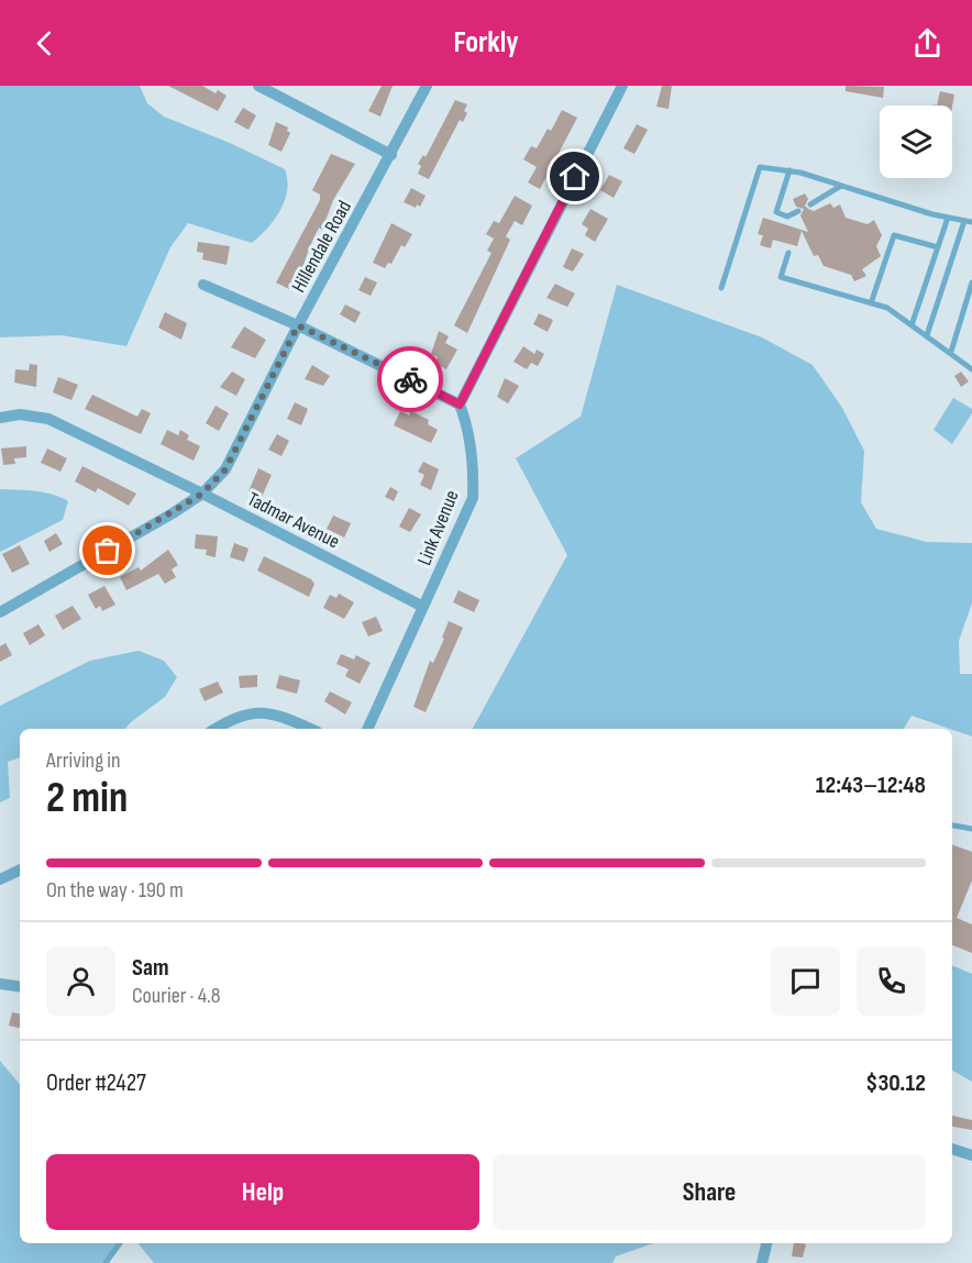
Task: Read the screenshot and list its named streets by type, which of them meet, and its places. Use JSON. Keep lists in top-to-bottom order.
{
  "streets": {
    "street": ["Hillendale Road", "Tadmar Avenue", "Link Avenue"]
  },
  "crossings": [
    ["Hillendale Road", "Tadmar Avenue"],
    ["Tadmar Avenue", "Link Avenue"]
  ],
  "page": {
    "header": "Forkly",
    "heading": ["2 min", "Arriving in", "12:43–12:48"],
    "panel": [
      "Sam",
      "Courier · 4.8",
      "Order #2427",
      "$30.12"
    ],
    "bar": "On the way · 190 m",
    "buttons": ["Help", "Share"]
  }
}
